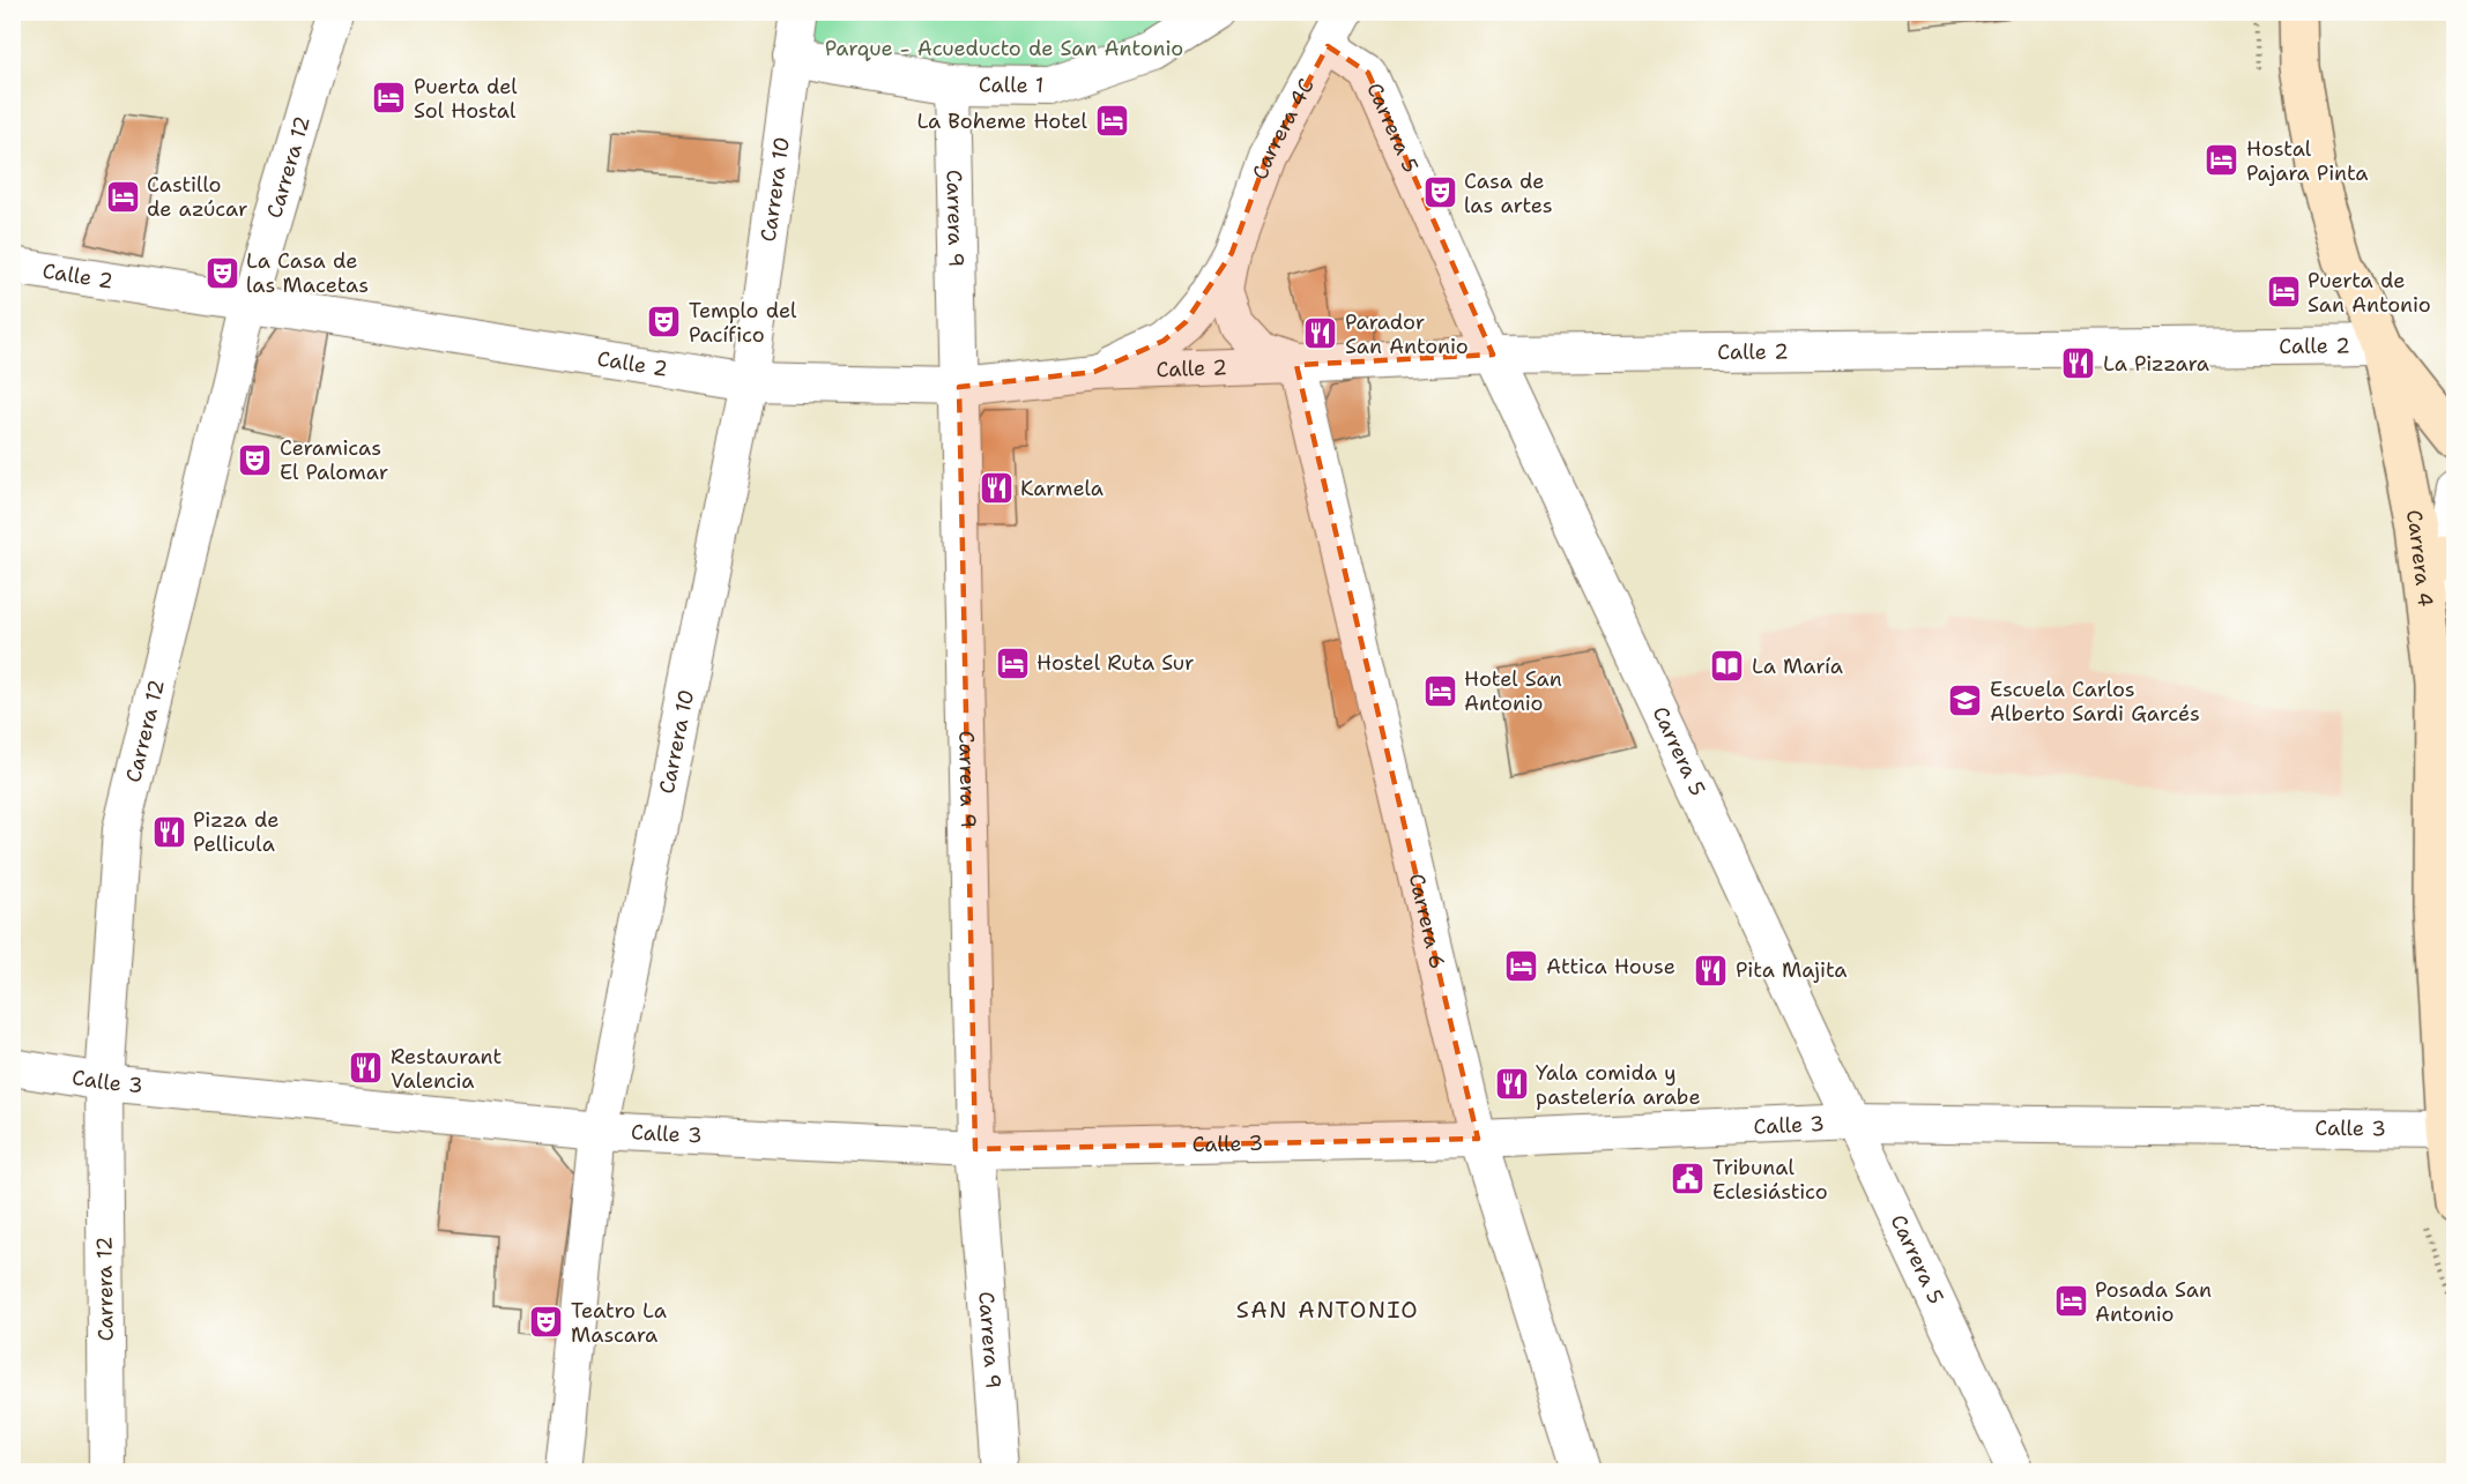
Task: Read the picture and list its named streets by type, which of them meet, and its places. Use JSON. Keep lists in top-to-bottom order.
{
  "streets": {
    "main road": ["Carrera 4"],
    "street": [
      "Calle 1",
      "Carrera 5",
      "Carrera 4C",
      "Carrera 12",
      "Carrera 10",
      "Carrera 9",
      "Calle 2",
      "Carrera 6",
      "Calle 3"
    ]
  },
  "crossings": [
    ["Calle 1", "Carrera 10"],
    ["Calle 1", "Carrera 9"],
    ["Carrera 5", "Carrera 4C"],
    ["Carrera 5", "Calle 2"],
    ["Carrera 5", "Calle 3"],
    ["Carrera 4C", "Calle 2"],
    ["Carrera 4C", "Carrera 6"],
    ["Carrera 12", "Calle 2"],
    ["Carrera 12", "Calle 3"],
    ["Carrera 10", "Calle 2"],
    ["Carrera 10", "Calle 3"],
    ["Carrera 9", "Calle 2"],
    ["Carrera 9", "Calle 3"],
    ["Calle 2", "Carrera 4"],
    ["Calle 2", "Carrera 6"],
    ["Carrera 4", "Calle 3"],
    ["Carrera 6", "Calle 3"]
  ],
  "districts": ["SAN ANTONIO"],
  "parks": ["Parque - Acueducto de San Antonio"],
  "places": {
    "hotel": [
      "Puerta del Sol Hostal",
      "La Boheme Hotel",
      "Hostal Pajara Pinta",
      "Castillo de azúcar",
      "Puerta de San Antonio",
      "Hostel Ruta Sur",
      "Hotel San Antonio",
      "Attica House",
      "Posada San Antonio"
    ],
    "theatre": [
      "Casa de las artes",
      "La Casa de las Macetas",
      "Templo del Pacífico",
      "Ceramicas El Palomar",
      "Teatro La Mascara"
    ],
    "restaurant": [
      "Parador San Antonio",
      "La Pizzara",
      "Karmela",
      "Pizza de Pellicula",
      "Pita Majita",
      "Restaurant Valencia",
      "Yala comida y pastelería arabe"
    ],
    "library": ["La María"],
    "school or university": ["Escuela Carlos Alberto Sardi Garcés"],
    "public building": ["Tribunal Eclesiástico"]
  }
}
